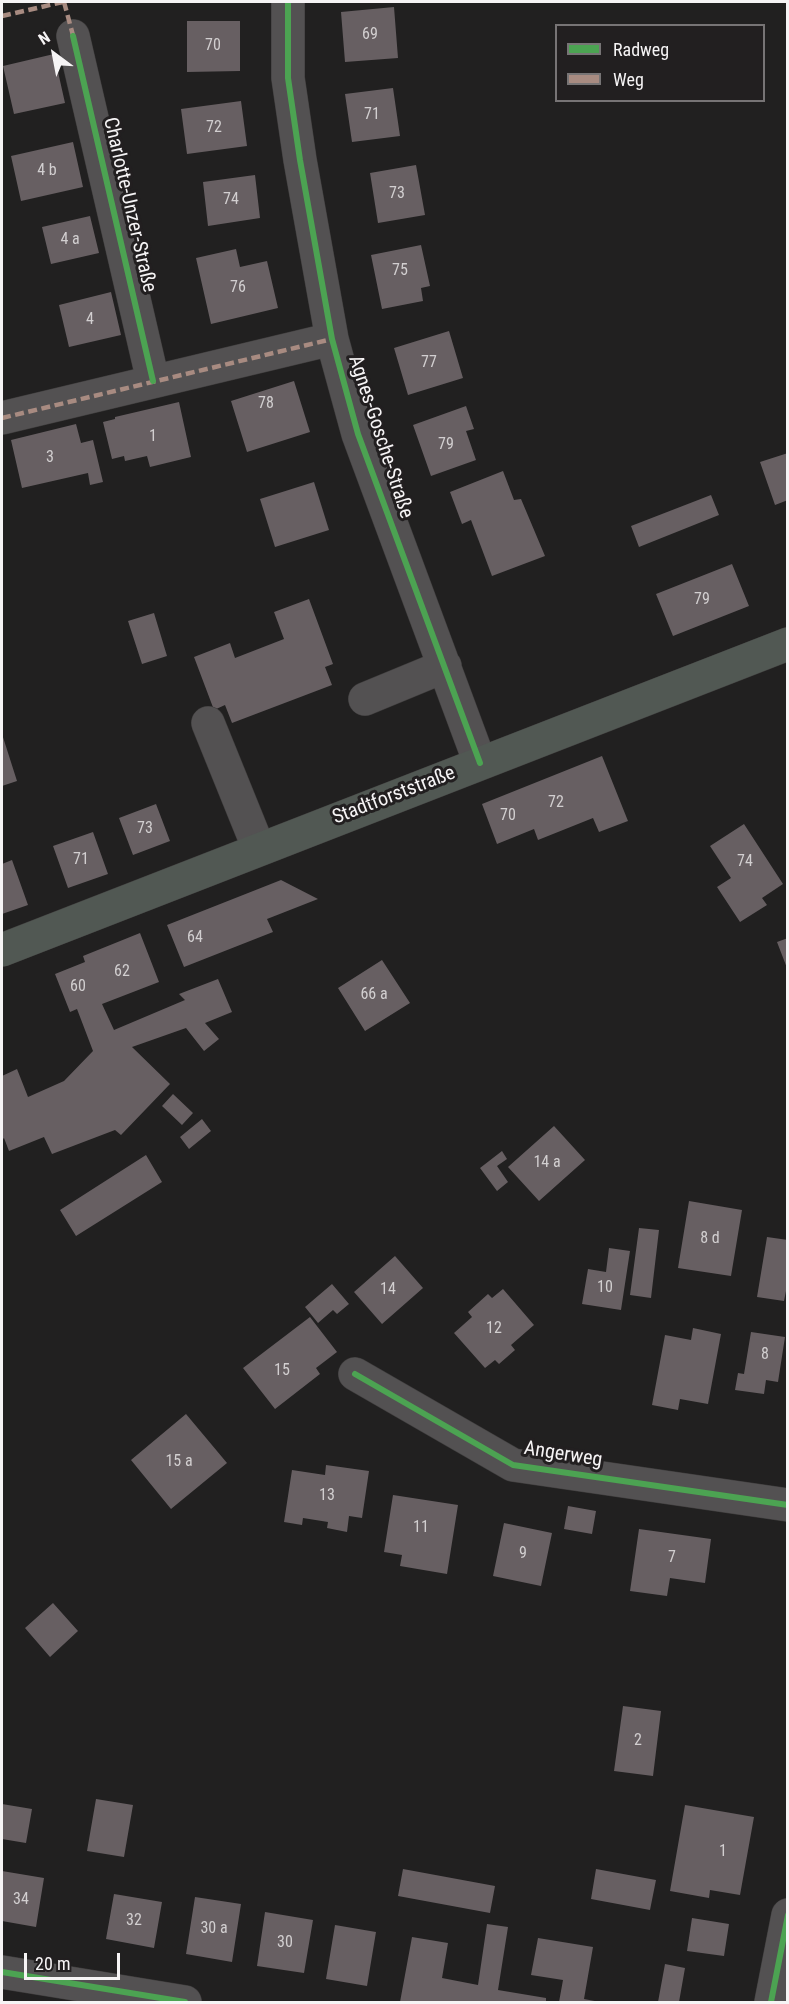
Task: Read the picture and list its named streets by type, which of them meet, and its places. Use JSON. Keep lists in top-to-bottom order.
{
  "streets": {
    "main road": ["Stadtforststraße"],
    "street": ["Charlotte-Unzer-Straße", "Agnes-Gosche-Straße", "Angerweg"]
  },
  "crossings": [
    ["Agnes-Gosche-Straße", "Stadtforststraße"]
  ],
  "house_numbers": [
    "69",
    "70",
    "71",
    "72",
    "4 b",
    "73",
    "74",
    "4 a",
    "75",
    "76",
    "4",
    "77",
    "78",
    "1",
    "79",
    "3",
    "79",
    "72",
    "70",
    "73",
    "71",
    "74",
    "64",
    "62",
    "60",
    "66 a",
    "14 a",
    "8 d",
    "10",
    "14",
    "12",
    "8",
    "15",
    "15 a",
    "13",
    "11",
    "9",
    "7",
    "2",
    "1",
    "34",
    "32",
    "30 a",
    "30"
  ],
  "legend": ["Radweg", "Weg"],
  "scale_bar": "20 m",
  "north": "top left"
}
